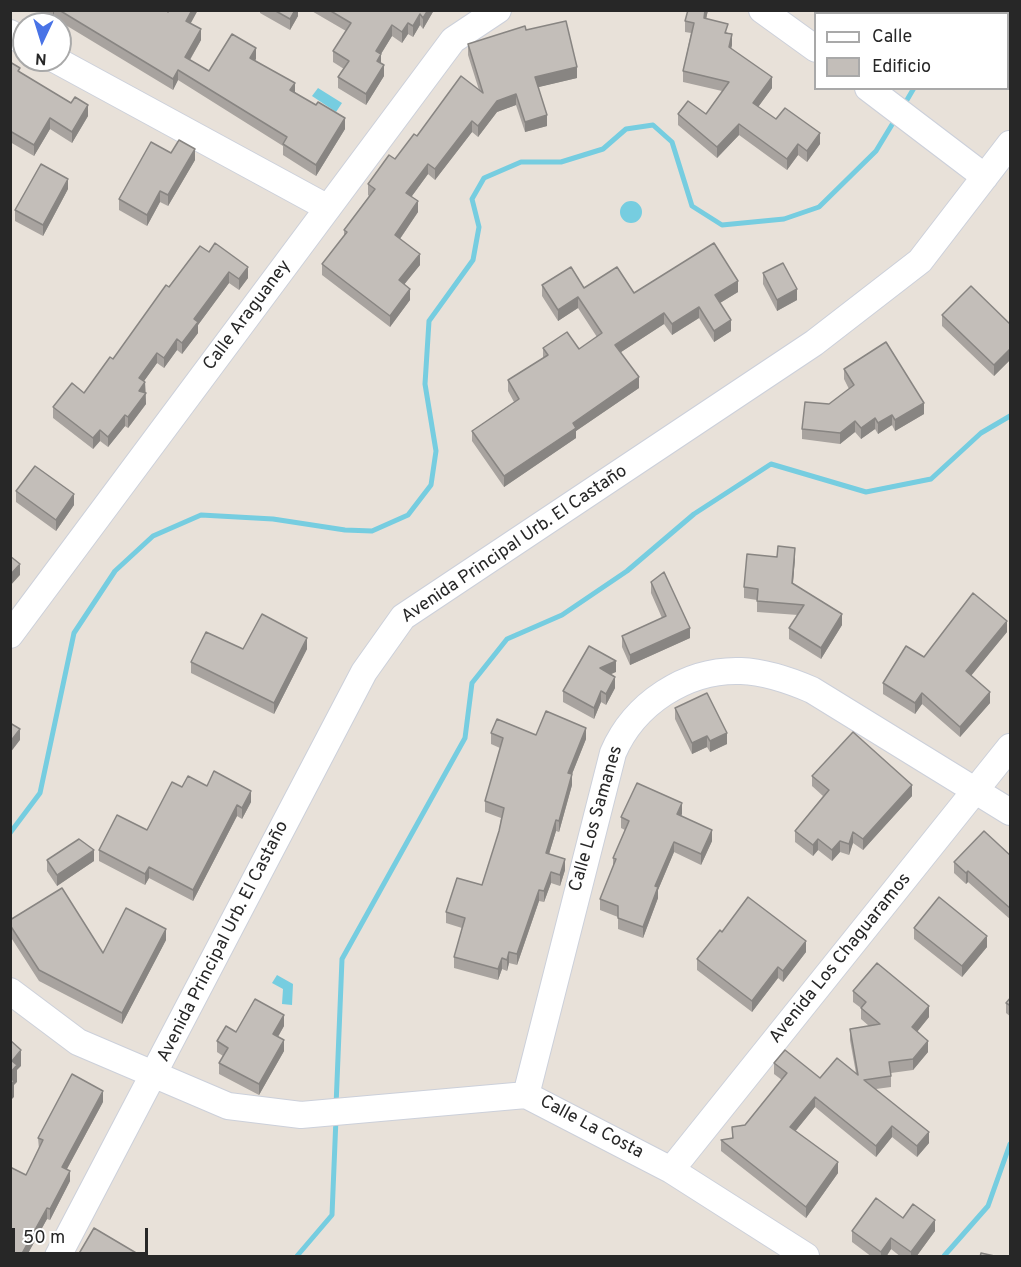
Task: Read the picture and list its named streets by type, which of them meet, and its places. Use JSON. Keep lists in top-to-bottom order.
{
  "streets": {
    "street": [
      "Calle Araguaney",
      "Avenida Principal Urb. El Castaño",
      "Calle Los Samanes",
      "Avenida Los Chaguaramos",
      "Calle La Costa"
    ]
  },
  "crossings": [
    ["Avenida Principal Urb. El Castaño", "Calle La Costa"],
    ["Calle Los Samanes", "Avenida Los Chaguaramos"],
    ["Calle Los Samanes", "Calle La Costa"],
    ["Avenida Los Chaguaramos", "Calle La Costa"]
  ],
  "legend": ["Calle", "Edificio"],
  "scale_bar": "50 m",
  "north": "bottom"
}
